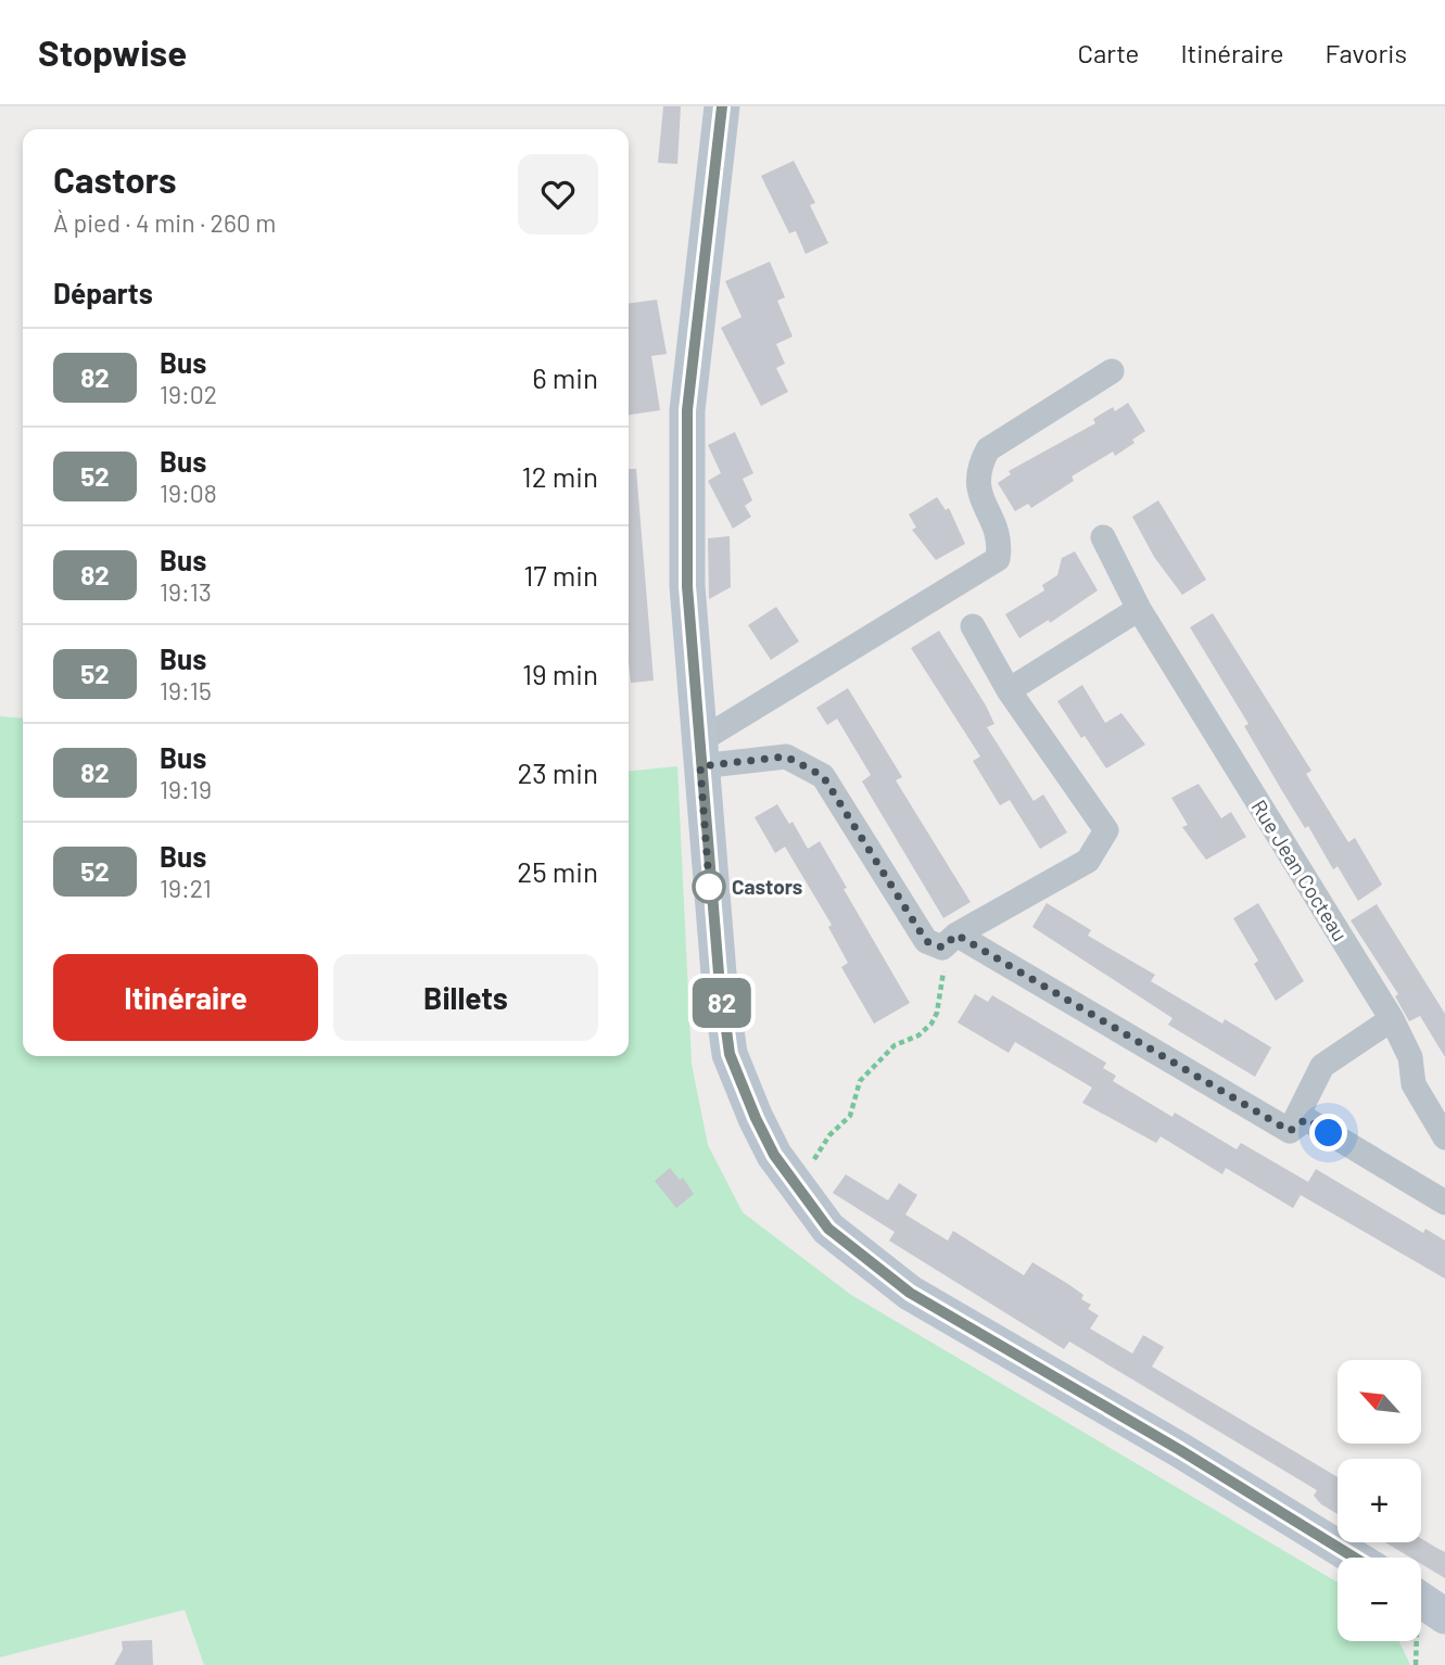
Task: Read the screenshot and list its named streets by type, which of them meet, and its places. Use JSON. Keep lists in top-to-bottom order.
{
  "streets": {
    "street": ["Rue Jean Cocteau"]
  },
  "places": ["Castors"],
  "lines": ["bus line 82"],
  "north": "top left",
  "page": {
    "header": "Stopwise",
    "nav": ["Carte", "Itinéraire", "Favoris"],
    "on_map": "82",
    "heading": [
      ["Castors", "À pied · 4 min · 260 m"],
      "Départs"
    ],
    "list": [
      {
        "mark": "82",
        "name": "Bus",
        "note": "19:02",
        "value": "6 min"
      },
      {
        "mark": "52",
        "name": "Bus",
        "note": "19:08",
        "value": "12 min"
      },
      {
        "mark": "82",
        "name": "Bus",
        "note": "19:13",
        "value": "17 min"
      },
      {
        "mark": "52",
        "name": "Bus",
        "note": "19:15",
        "value": "19 min"
      },
      {
        "mark": "82",
        "name": "Bus",
        "note": "19:19",
        "value": "23 min"
      },
      {
        "mark": "52",
        "name": "Bus",
        "note": "19:21",
        "value": "25 min"
      }
    ],
    "buttons": ["Itinéraire", "Billets"],
    "map_buttons": ["+", "−"]
  }
}
